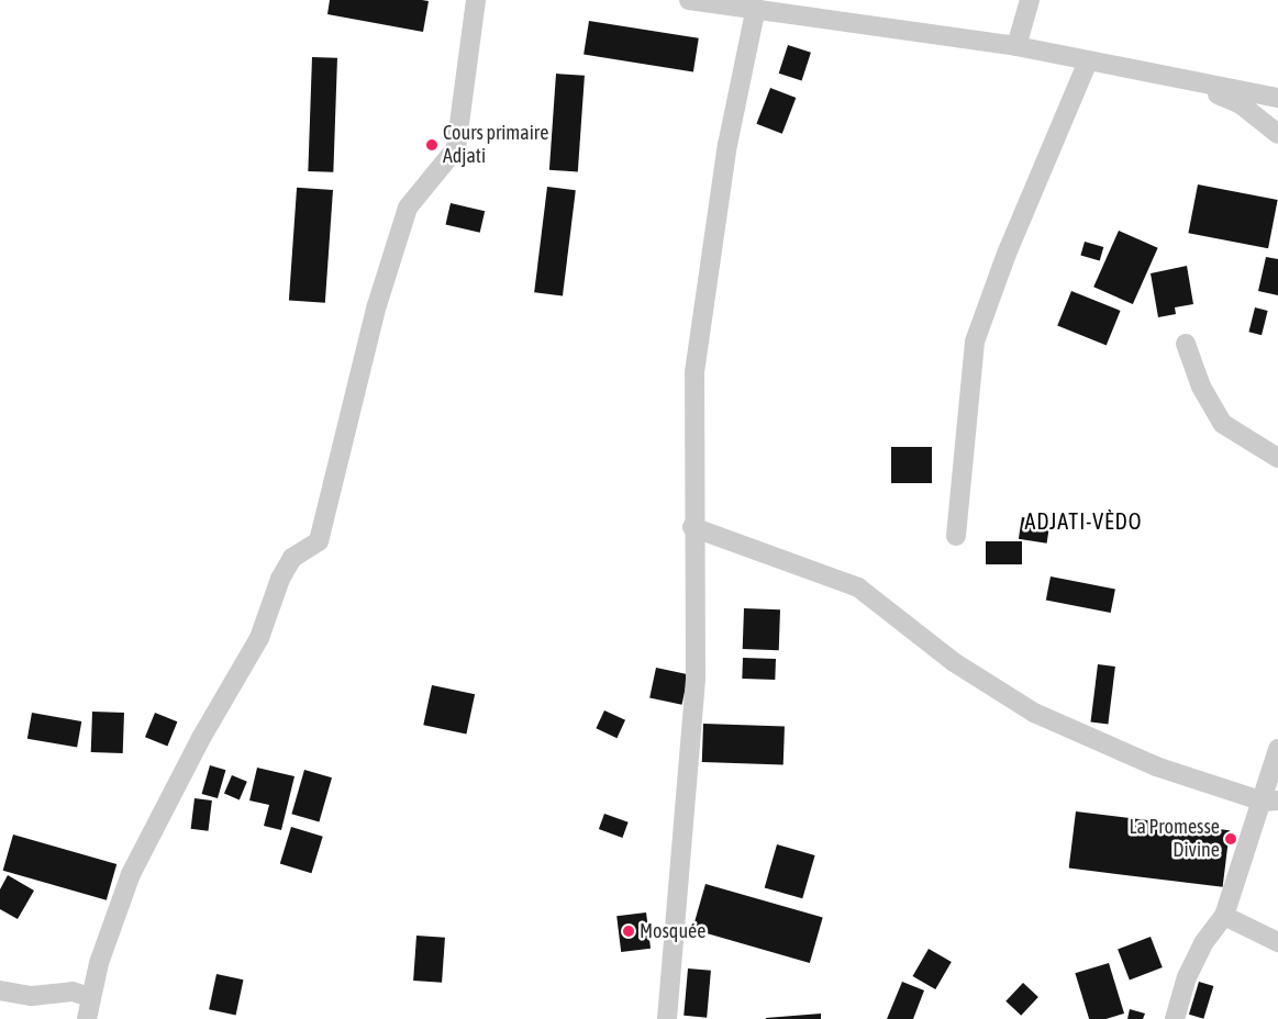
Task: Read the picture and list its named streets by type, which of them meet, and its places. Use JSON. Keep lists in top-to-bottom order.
{
  "districts": ["ADJATI-VÈDO"],
  "places": ["Cours primaire Adjati", "La Promesse Divine", "Mosquée"]
}
